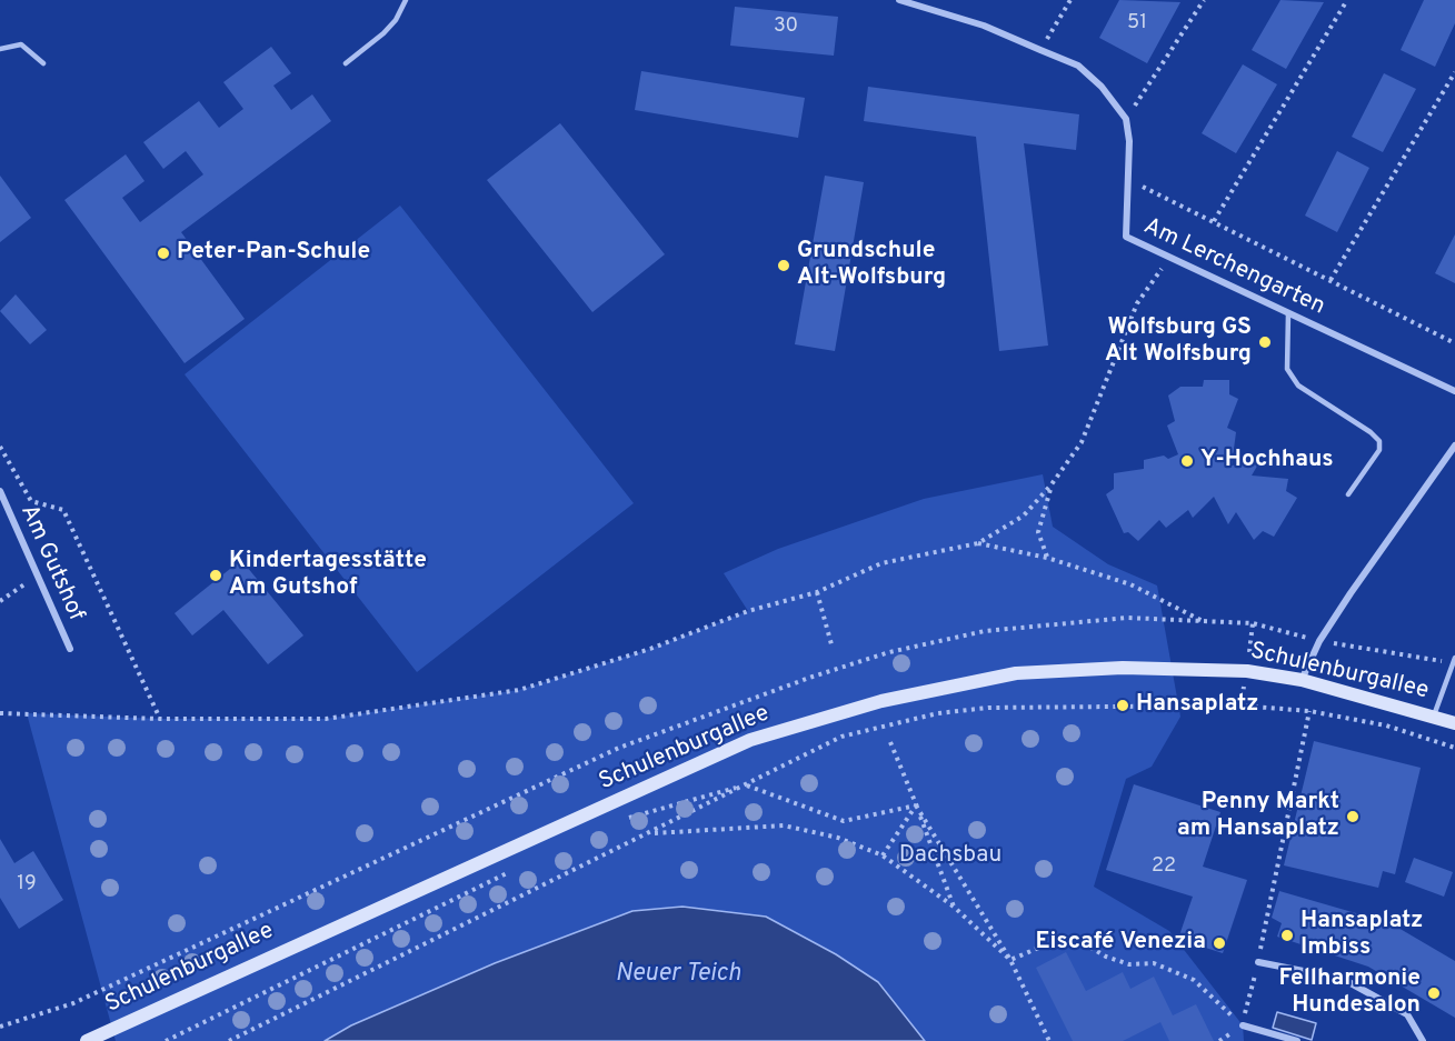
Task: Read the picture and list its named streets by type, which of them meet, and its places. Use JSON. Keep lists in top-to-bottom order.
{
  "streets": {
    "street": ["Am Lerchengarten", "Am Gutshof", "Schulenburgallee"]
  },
  "water": ["Neuer Teich"],
  "parks": ["Dachsbau"],
  "places": [
    "Peter-Pan-Schule",
    "Grundschule Alt-Wolfsburg",
    "Wolfsburg GS Alt Wolfsburg",
    "Y-Hochhaus",
    "Kindertagesstätte Am Gutshof",
    "Hansaplatz",
    "Penny Markt am Hansaplatz",
    "Hansaplatz Imbiss",
    "Eiscafé Venezia",
    "Fellharmonie Hundesalon"
  ],
  "house_numbers": [
    "51",
    "30",
    "22",
    "19"
  ]
}
